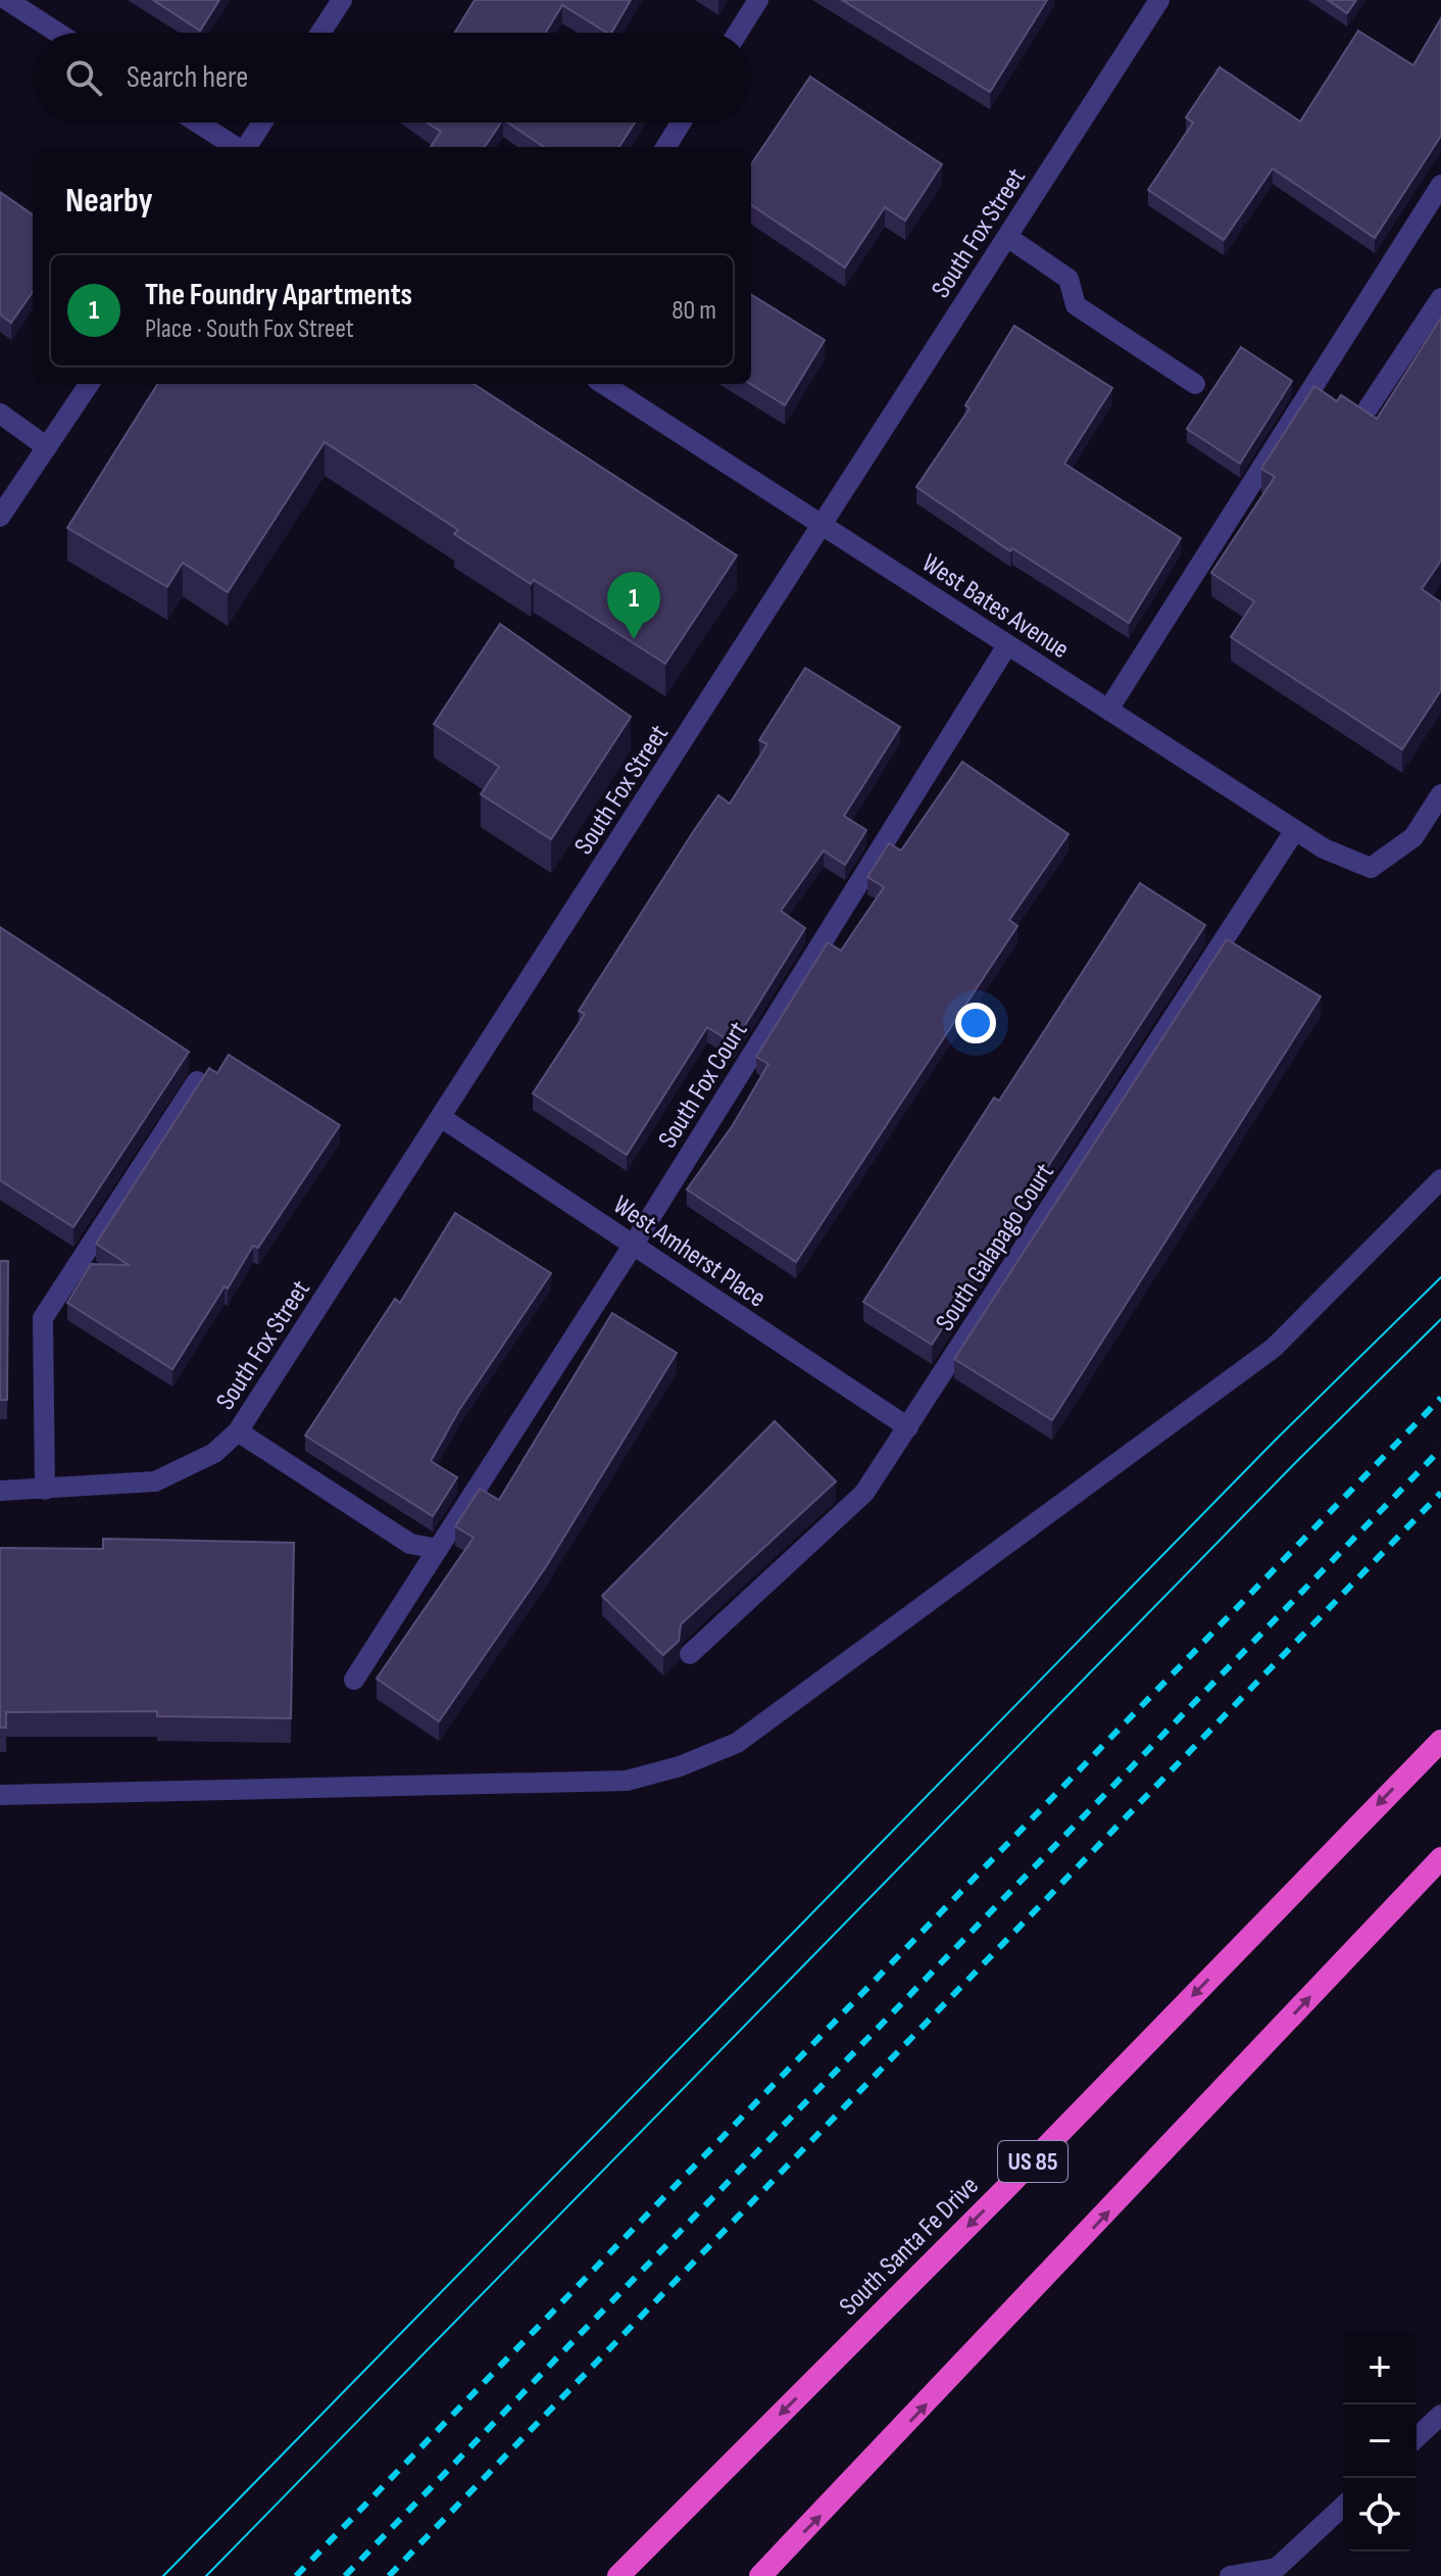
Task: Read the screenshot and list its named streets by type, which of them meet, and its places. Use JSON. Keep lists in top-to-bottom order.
{
  "streets": {
    "highway": ["US 85", "South Santa Fe Drive"],
    "street": [
      "South Fox Street",
      "West Bates Avenue",
      "South Fox Court",
      "South Galapago Court",
      "West Amherst Place"
    ]
  },
  "crossings": [
    ["South Fox Street", "West Bates Avenue"],
    ["South Fox Street", "West Amherst Place"],
    ["West Bates Avenue", "South Fox Court"],
    ["West Bates Avenue", "South Galapago Court"],
    ["South Fox Court", "West Amherst Place"],
    ["South Galapago Court", "West Amherst Place"]
  ],
  "page": {
    "search": "Search here",
    "heading": "Nearby",
    "list": [
      {
        "mark": "1",
        "name": "The Foundry Apartments",
        "note": "Place · South Fox Street",
        "value": "80 m"
      }
    ],
    "pins": "1",
    "map_buttons": ["+", "−"]
  }
}
